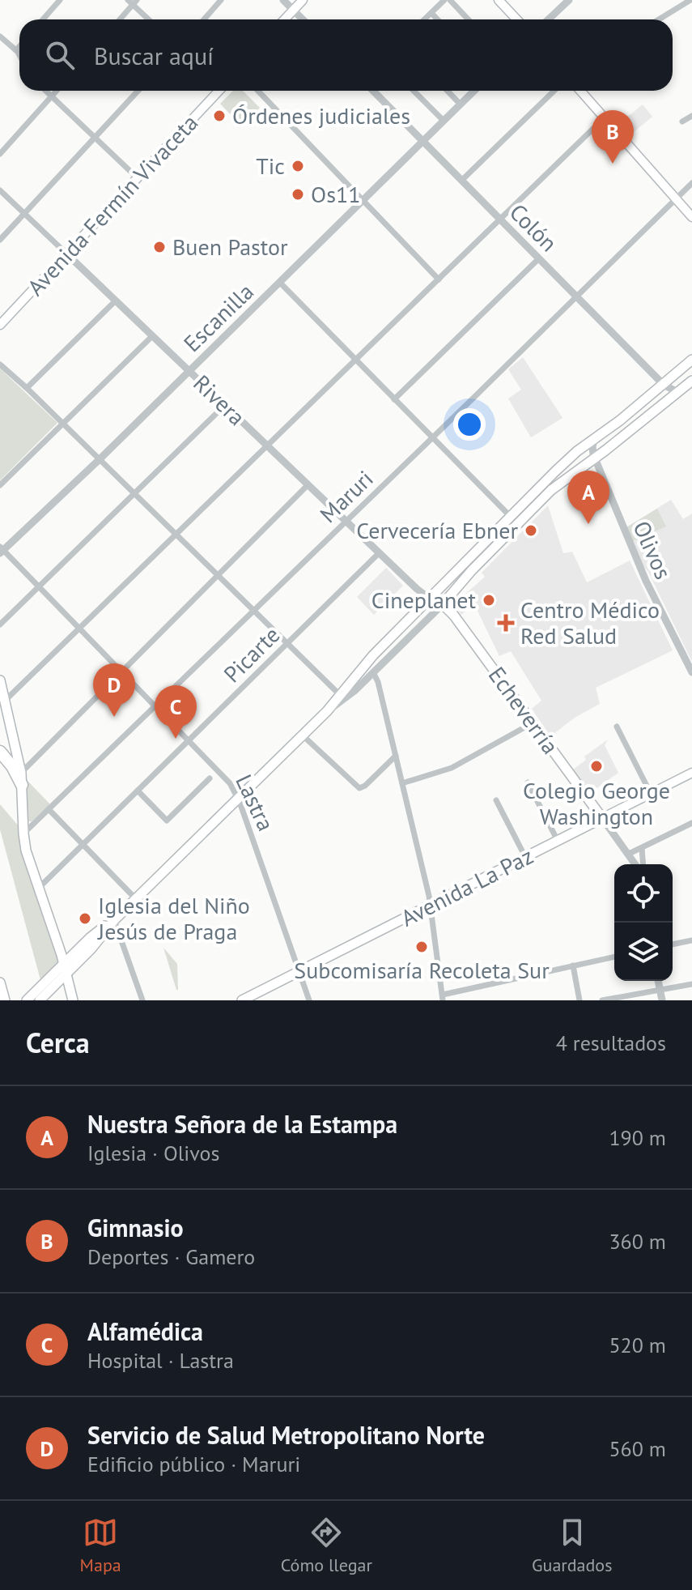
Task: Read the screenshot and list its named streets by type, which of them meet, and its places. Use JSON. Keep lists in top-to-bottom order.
{
  "streets": {
    "main road": [
      "Avenida Fermín Vivaceta",
      "Rivera",
      "Echeverría",
      "Avenida La Paz"
    ],
    "street": [
      "Colón",
      "Escanilla",
      "Maruri",
      "Olivos",
      "Picarte",
      "Lastra"
    ]
  },
  "crossings": [
    ["Avenida Fermín Vivaceta", "Rivera"],
    ["Colón", "Escanilla"],
    ["Colón", "Maruri"],
    ["Escanilla", "Rivera"],
    ["Escanilla", "Lastra"],
    ["Rivera", "Maruri"],
    ["Rivera", "Picarte"],
    ["Rivera", "Echeverría"],
    ["Maruri", "Lastra"],
    ["Picarte", "Lastra"],
    ["Echeverría", "Avenida La Paz"],
    ["Lastra", "Avenida La Paz"]
  ],
  "places": {
    "other": [
      "Órdenes judiciales",
      "Tic",
      "Os11",
      "Buen Pastor",
      "Cervecería Ebner",
      "Cineplanet",
      "Colegio George Washington",
      "Iglesia del Niño Jesús de Praga",
      "Subcomisaría Recoleta Sur"
    ],
    "health": ["Centro Médico Red Salud"]
  },
  "page": {
    "search": "Buscar aquí",
    "pins": [
      "B",
      "A",
      "D",
      "C"
    ],
    "heading": ["Cerca", "4 resultados"],
    "list": [
      {
        "mark": "A",
        "name": "Nuestra Señora de la Estampa",
        "note": "Iglesia · Olivos",
        "value": "190 m"
      },
      {
        "mark": "B",
        "name": "Gimnasio",
        "note": "Deportes · Gamero",
        "value": "360 m"
      },
      {
        "mark": "C",
        "name": "Alfamédica",
        "note": "Hospital · Lastra",
        "value": "520 m"
      },
      {
        "mark": "D",
        "name": "Servicio de Salud Metropolitano Norte",
        "note": "Edificio público · Maruri",
        "value": "560 m"
      }
    ],
    "nav": ["Mapa", "Cómo llegar", "Guardados"]
  }
}
